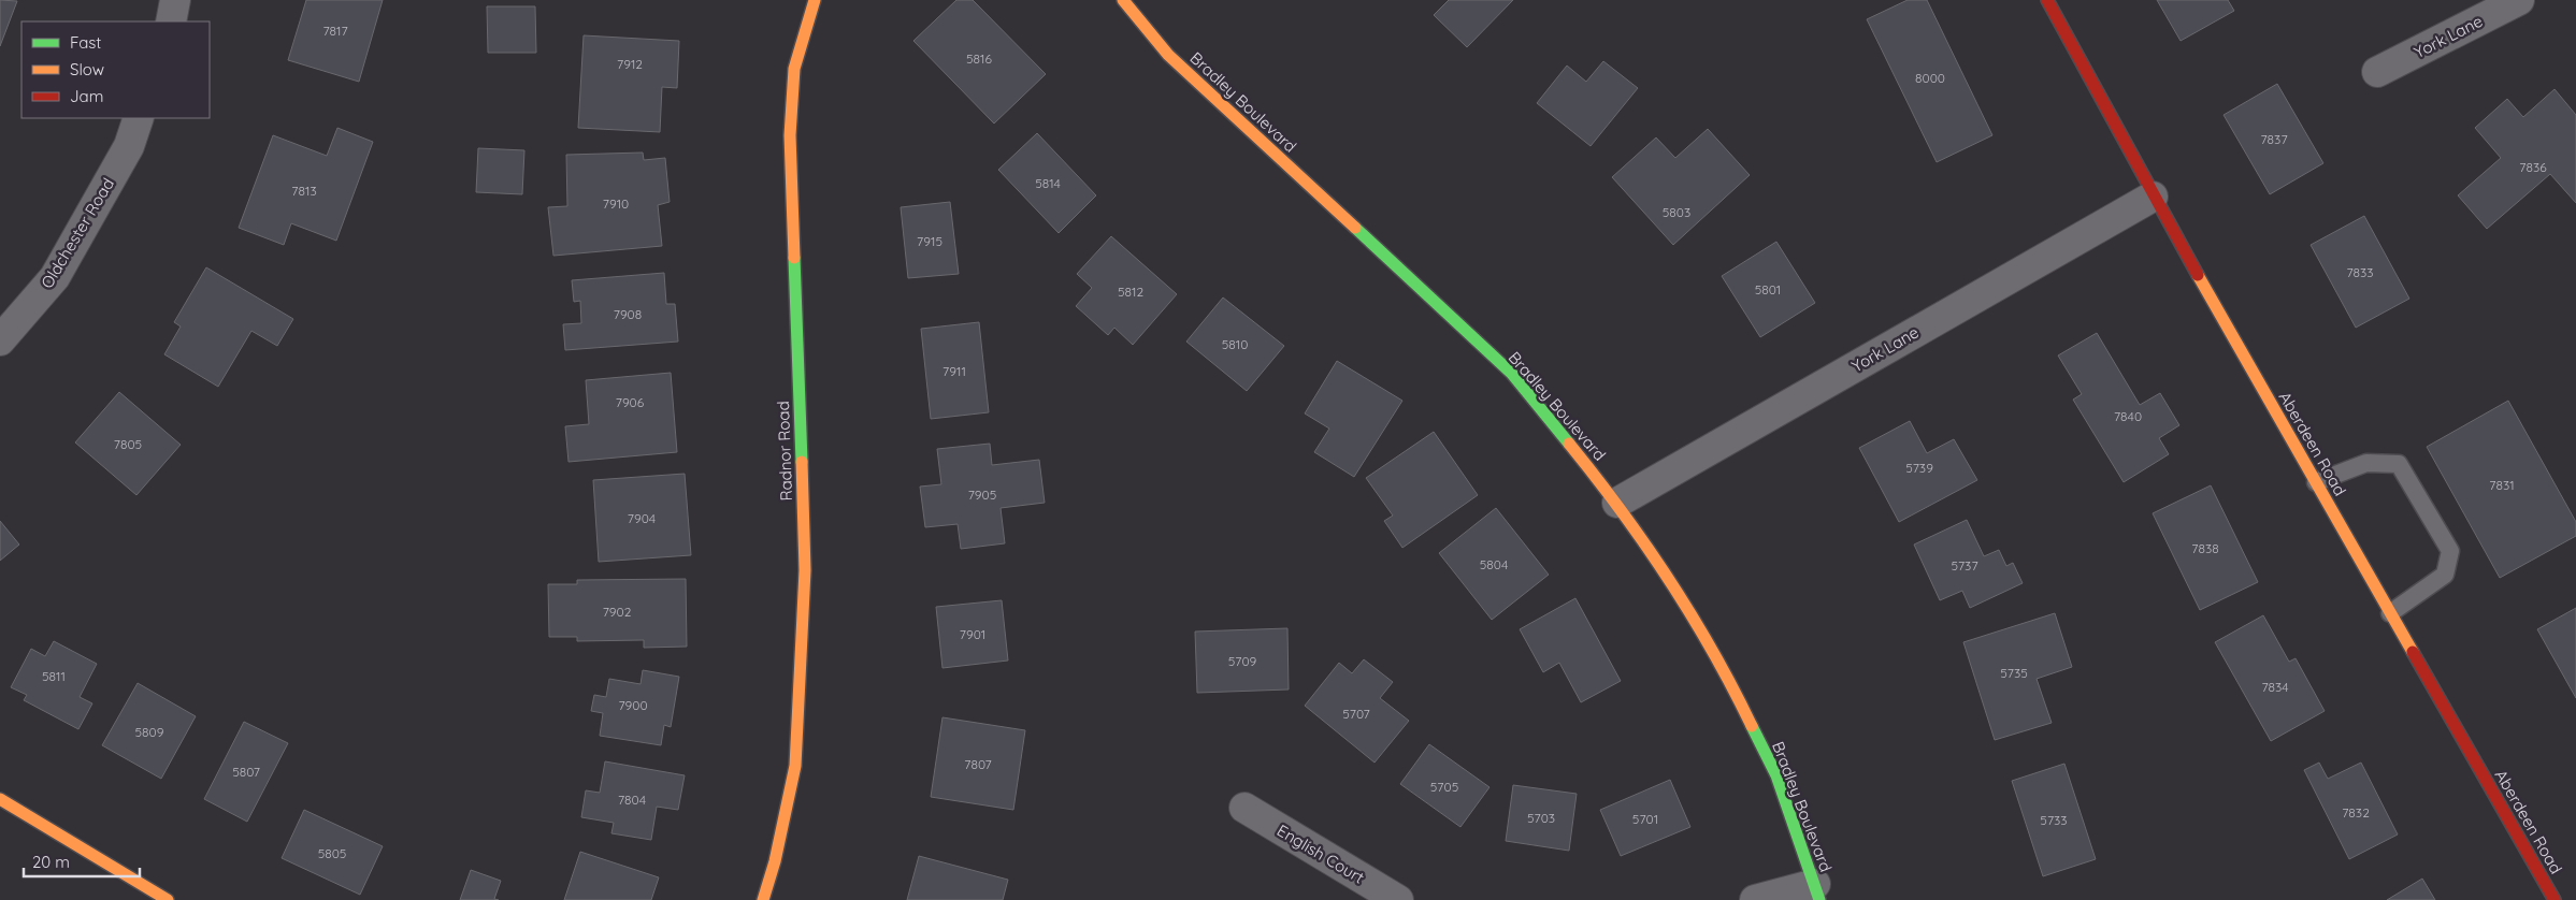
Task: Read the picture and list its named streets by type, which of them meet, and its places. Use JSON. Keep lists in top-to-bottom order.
{
  "streets": {
    "street": [
      "York Lane",
      "Bradley Boulevard",
      "Oldchester Road",
      "Aberdeen Road",
      "Radnor Road",
      "English Court"
    ]
  },
  "crossings": [
    ["York Lane", "Bradley Boulevard"],
    ["York Lane", "Aberdeen Road"]
  ],
  "house_numbers": [
    "7817",
    "5816",
    "7912",
    "8000",
    "7837",
    "7836",
    "5814",
    "7813",
    "7910",
    "5803",
    "7915",
    "7833",
    "5801",
    "5812",
    "7908",
    "5810",
    "7911",
    "7906",
    "7840",
    "7805",
    "5739",
    "7831",
    "7905",
    "7904",
    "7838",
    "5804",
    "5737",
    "7902",
    "7901",
    "5709",
    "5735",
    "5811",
    "7834",
    "7900",
    "5707",
    "5809",
    "7807",
    "5807",
    "5705",
    "7804",
    "7832",
    "5703",
    "5701",
    "5733",
    "5805"
  ],
  "legend": ["Fast", "Slow", "Jam"],
  "scale_bar": "20 m"
}
